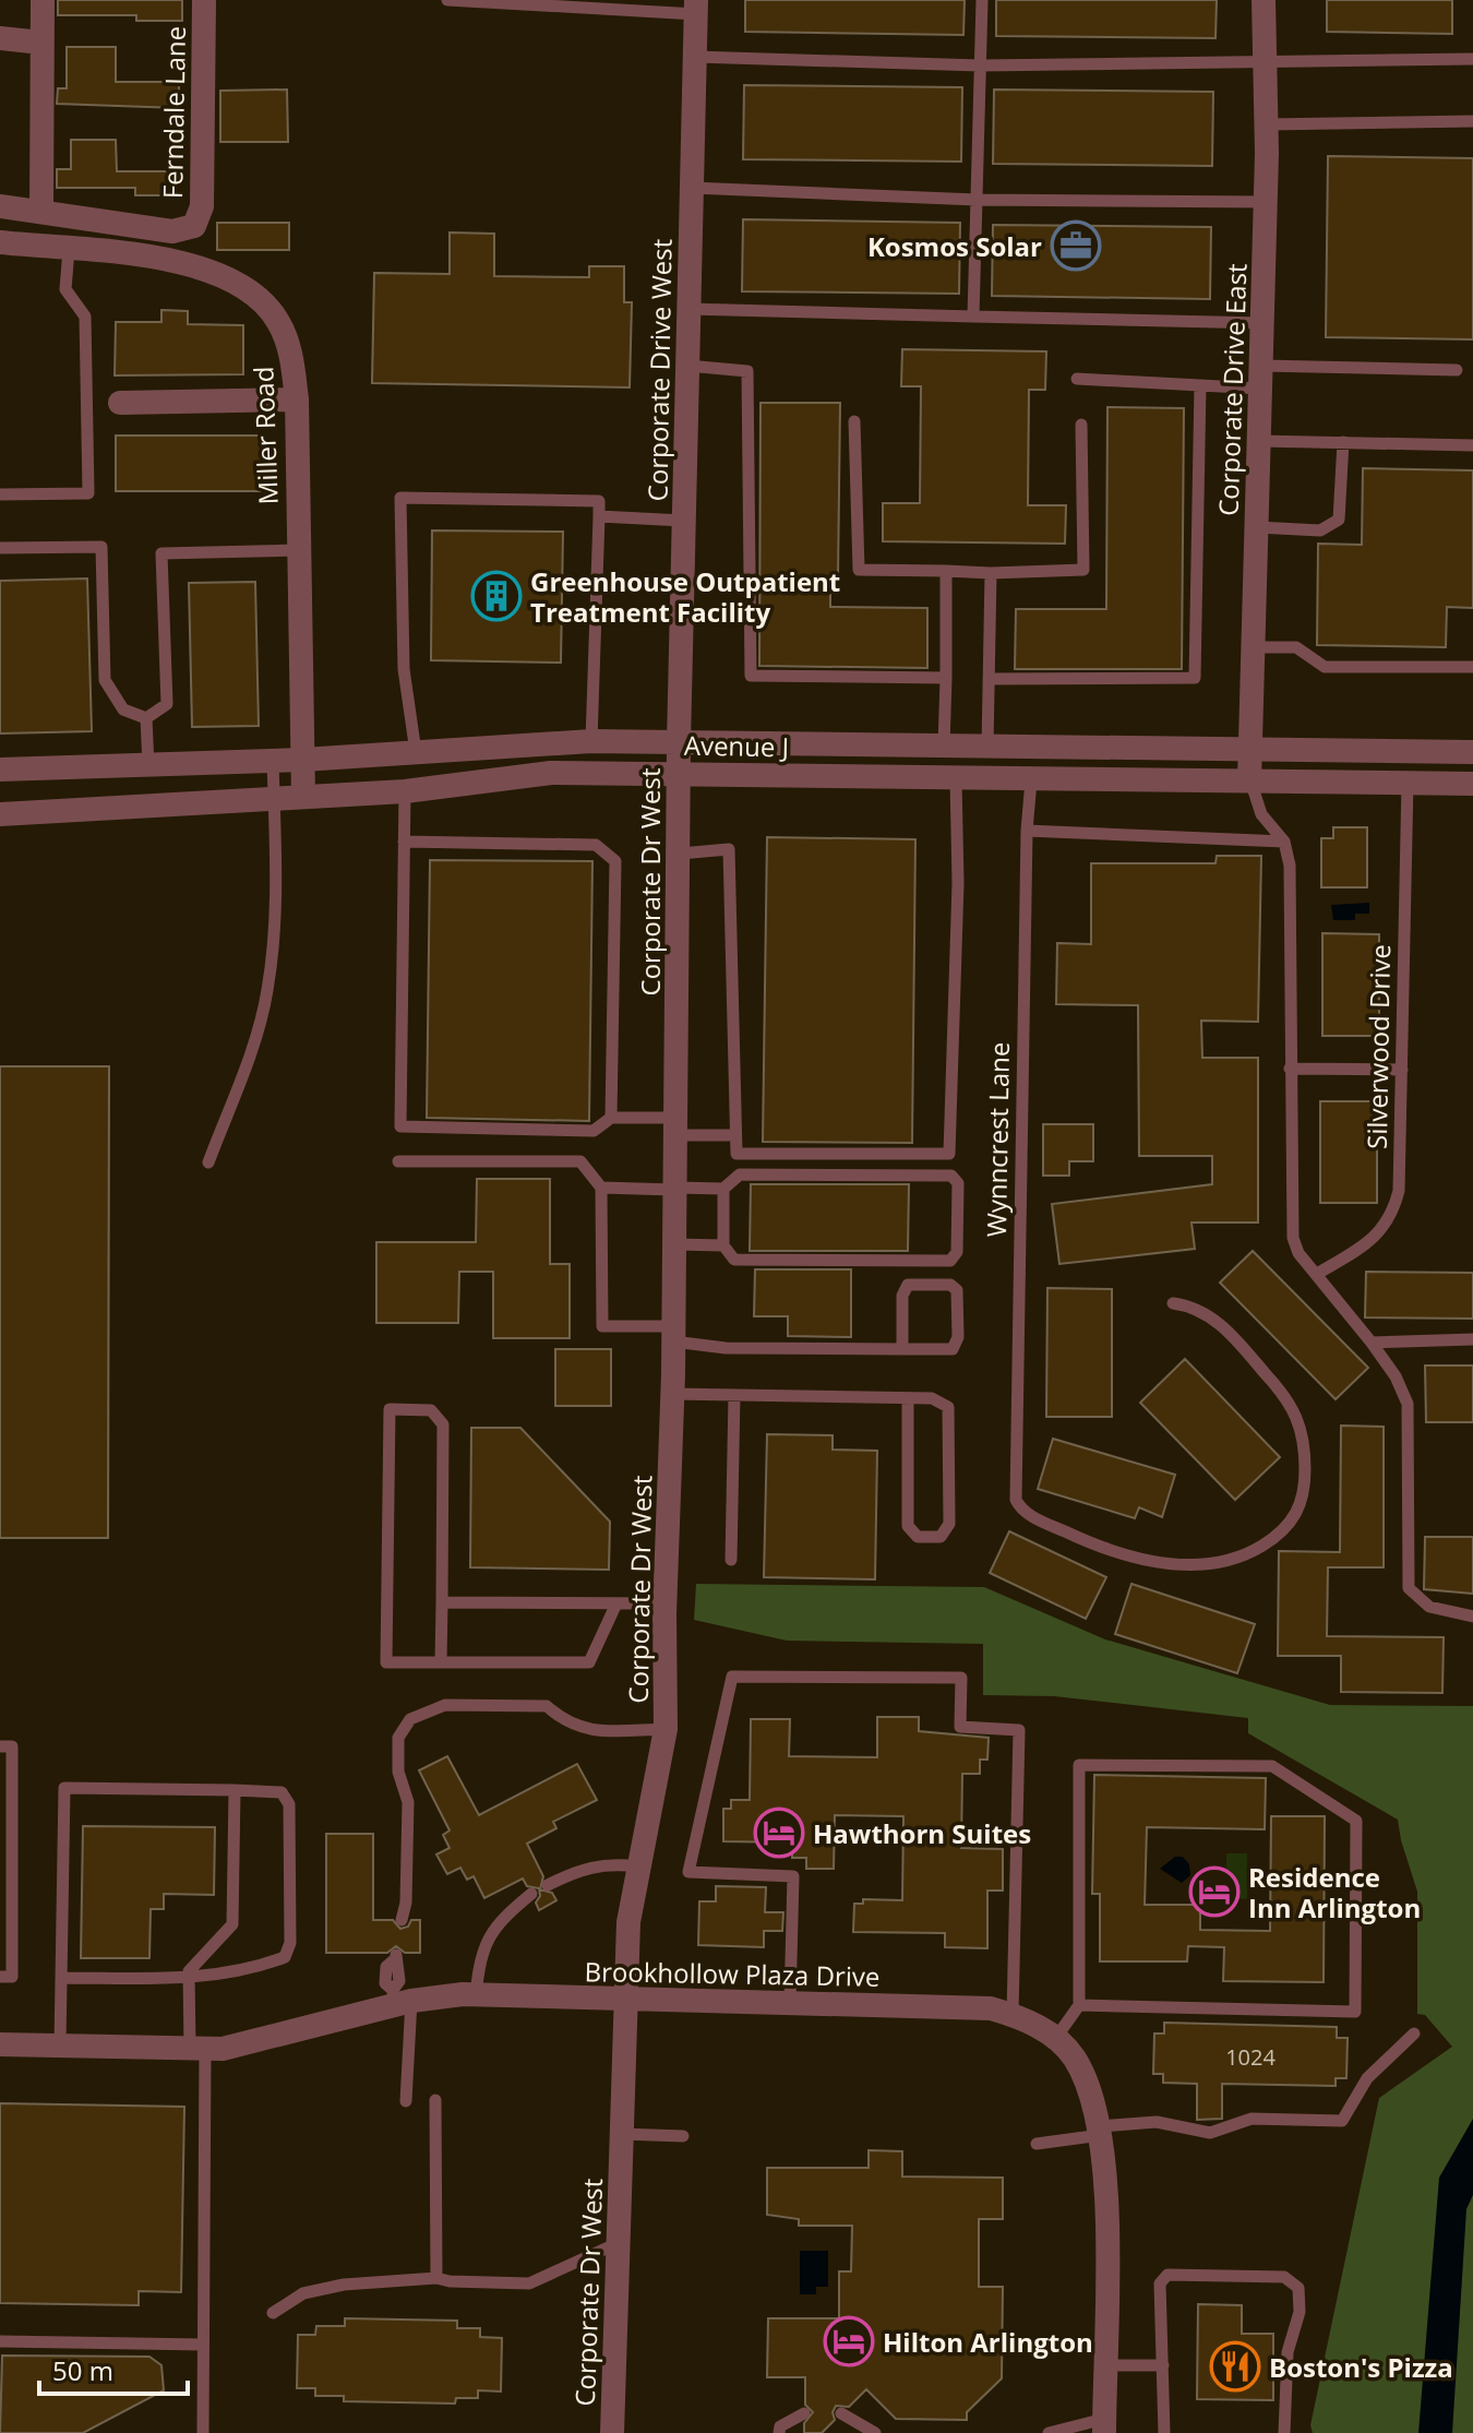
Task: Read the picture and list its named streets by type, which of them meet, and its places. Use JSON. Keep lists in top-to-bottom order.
{
  "streets": {
    "street": [
      "Ferndale Lane",
      "Corporate Drive West",
      "Corporate Drive East",
      "Miller Road",
      "Avenue J",
      "Corporate Dr West",
      "Brookhollow Plaza Drive"
    ],
    "lane": ["Silverwood Drive", "Wynncrest Lane"]
  },
  "crossings": [
    ["Corporate Drive West", "Avenue J"],
    ["Corporate Drive West", "Corporate Dr West"],
    ["Corporate Drive East", "Avenue J"],
    ["Miller Road", "Avenue J"],
    ["Avenue J", "Corporate Dr West"],
    ["Avenue J", "Silverwood Drive"],
    ["Avenue J", "Wynncrest Lane"],
    ["Corporate Dr West", "Brookhollow Plaza Drive"]
  ],
  "places": {
    "office": ["Kosmos Solar"],
    "building": ["Greenhouse Outpatient Treatment Facility"],
    "hotel": ["Hawthorn Suites", "Residence Inn Arlington", "Hilton Arlington"],
    "restaurant": ["Boston's Pizza"]
  },
  "house_numbers": ["1024"],
  "scale_bar": "50 m"
}
